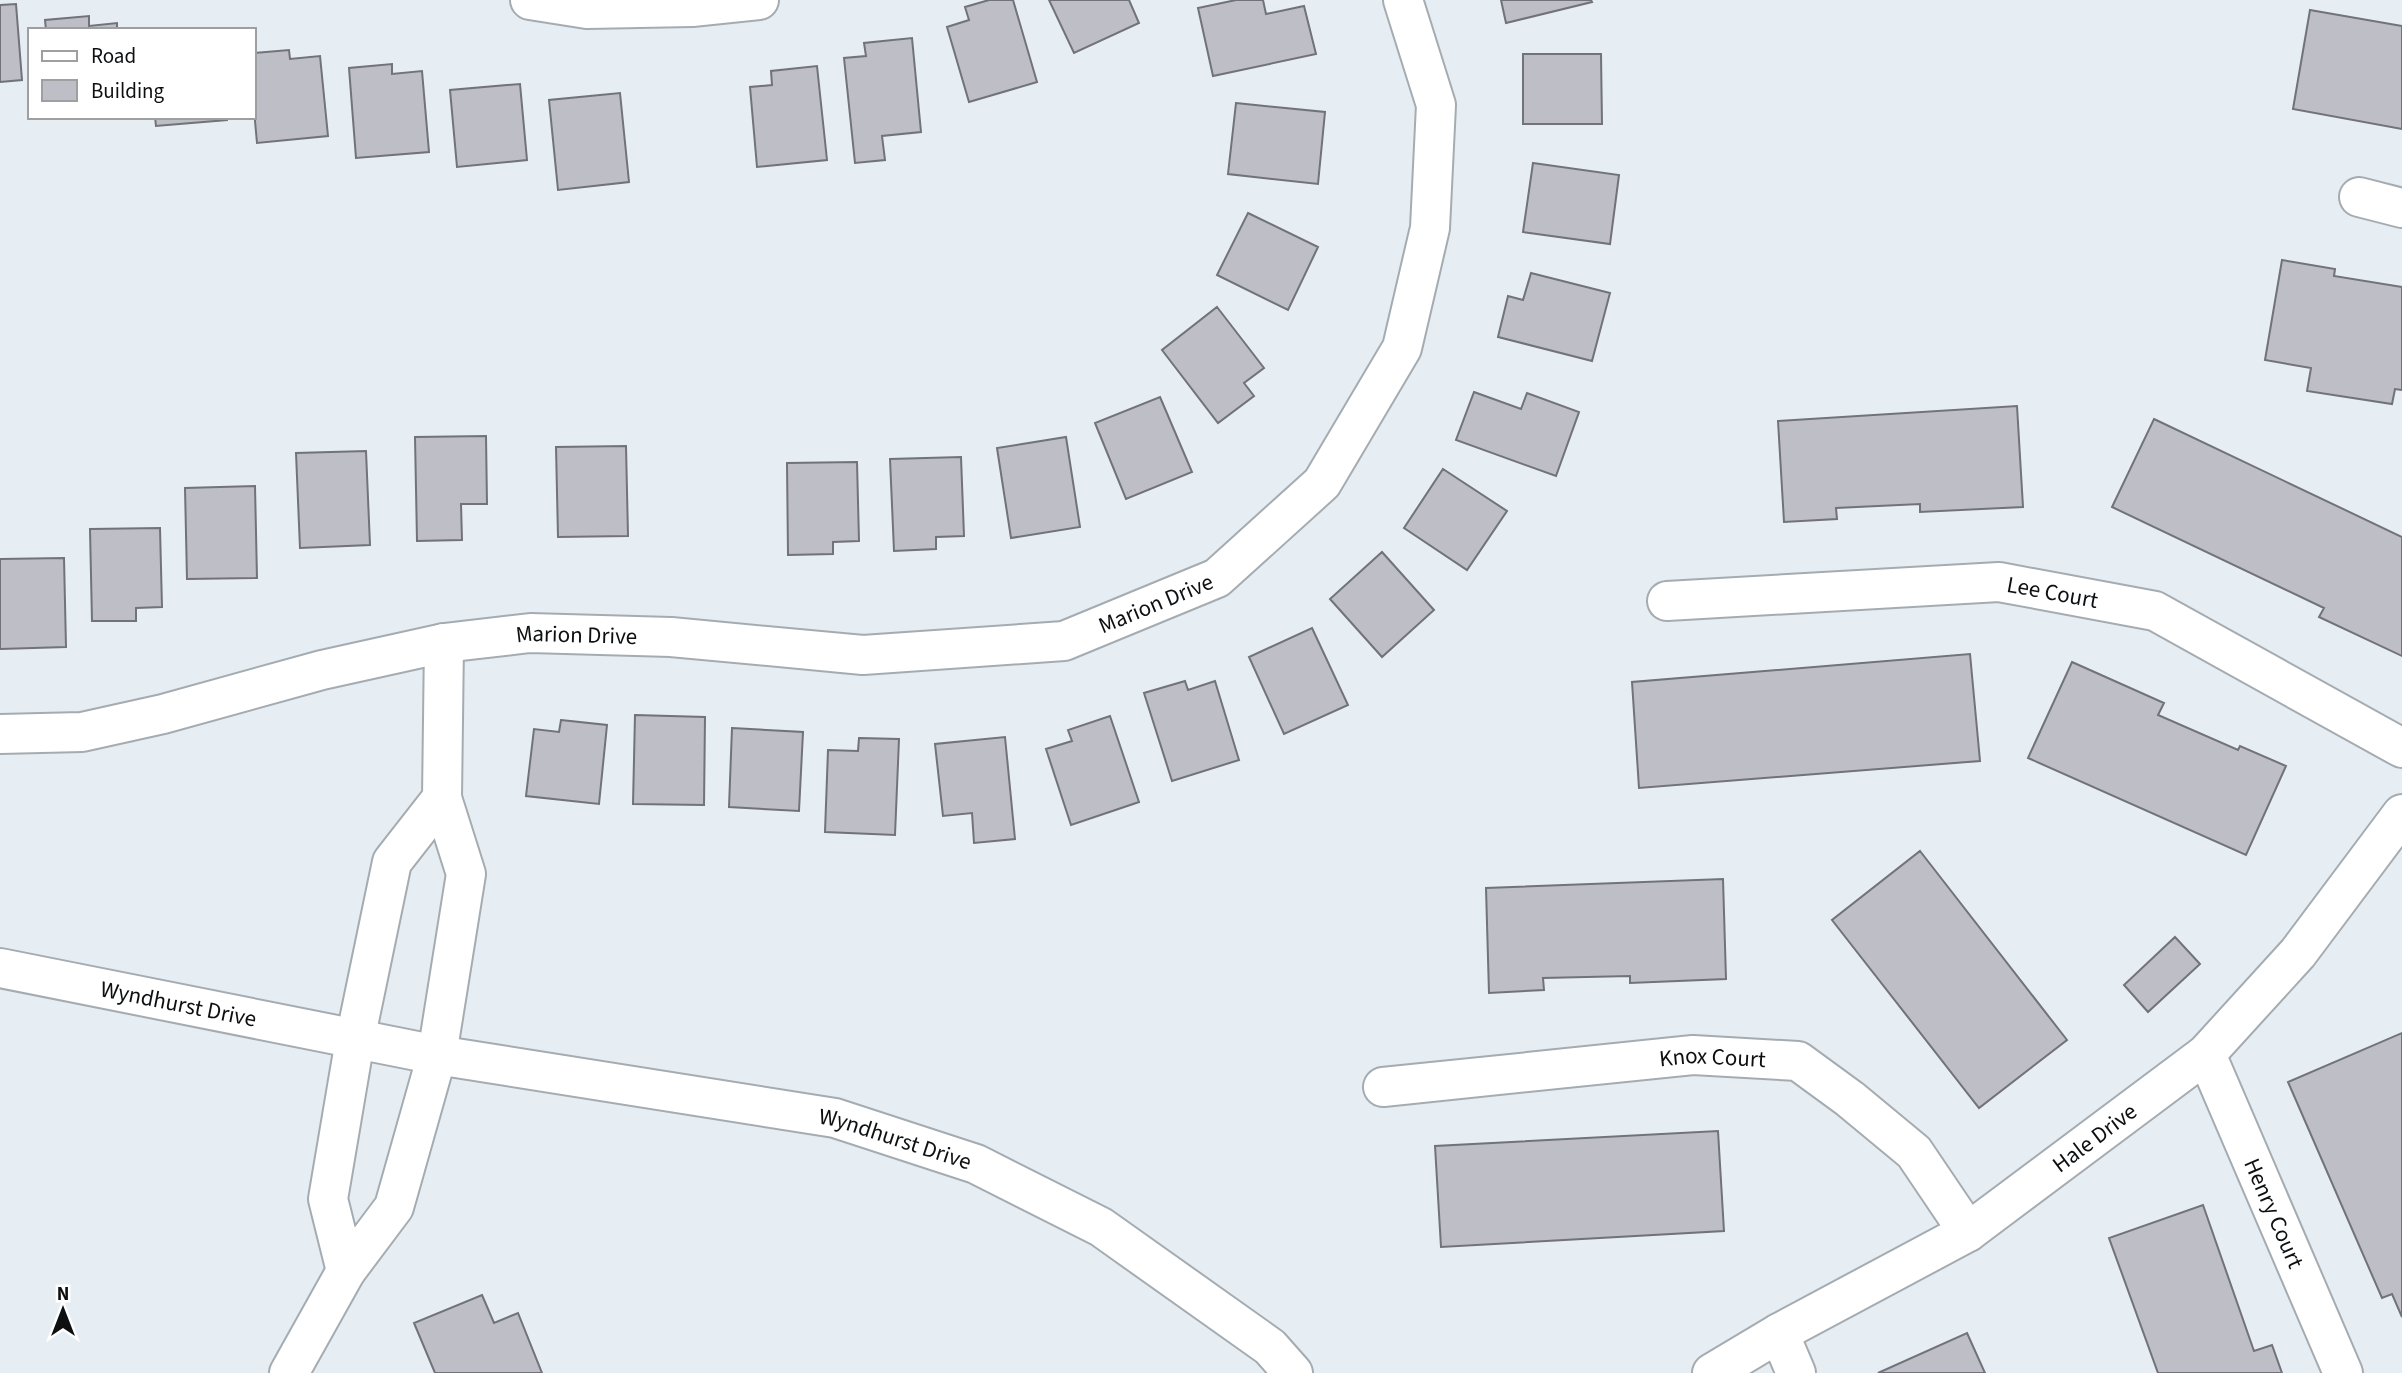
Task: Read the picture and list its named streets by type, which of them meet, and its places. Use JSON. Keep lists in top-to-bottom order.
{
  "streets": {
    "street": [
      "Lee Court",
      "Marion Drive",
      "Wyndhurst Drive",
      "Knox Court",
      "Hale Drive",
      "Henry Court"
    ]
  },
  "crossings": [
    ["Knox Court", "Hale Drive"],
    ["Hale Drive", "Henry Court"]
  ],
  "legend": ["Road", "Building"],
  "north": "top"
}
